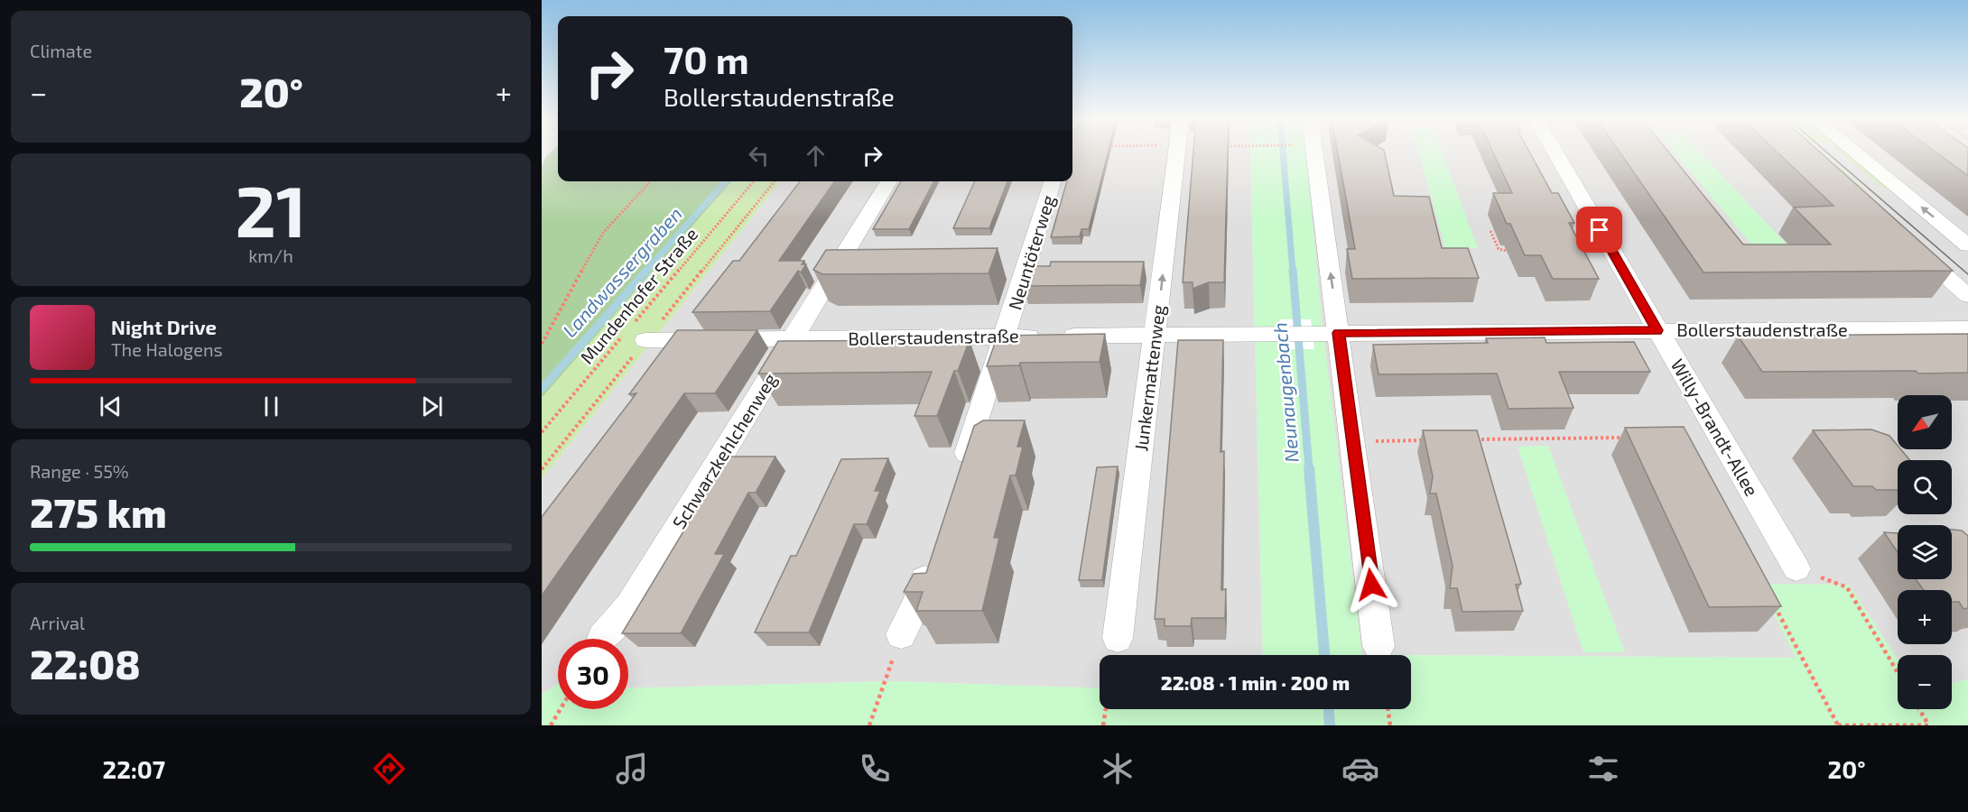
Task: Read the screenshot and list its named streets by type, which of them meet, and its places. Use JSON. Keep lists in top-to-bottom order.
{
  "streets": {
    "street": [
      "Neuntöterweg",
      "Bollerstaudenstraße",
      "Junkermattenweg",
      "Willy-Brandt-Allee",
      "Schwarzkehlchenweg"
    ],
    "path": ["Mundenhofer Straße"]
  },
  "crossings": [
    ["Neuntöterweg", "Bollerstaudenstraße"],
    ["Mundenhofer Straße", "Bollerstaudenstraße"],
    ["Bollerstaudenstraße", "Junkermattenweg"],
    ["Bollerstaudenstraße", "Willy-Brandt-Allee"],
    ["Bollerstaudenstraße", "Schwarzkehlchenweg"]
  ],
  "water": ["Landwassergraben", "Neunaugenbach"],
  "north": "bottom left",
  "page": {
    "tile": [
      "Climate",
      ["21", "km/h"],
      ["Range · 55%", "275 km"],
      ["Arrival", "22:08"]
    ],
    "turn": ["70 m", "Bollerstaudenstraße"],
    "heat": ["−", "20°", "+"],
    "song": ["Night Drive", "The Halogens"],
    "map_buttons": ["+", "−"],
    "limit": "30",
    "trip": "22:08 · 1 min · 200 m",
    "tabs": ["22:07", "20°"]
  }
}
